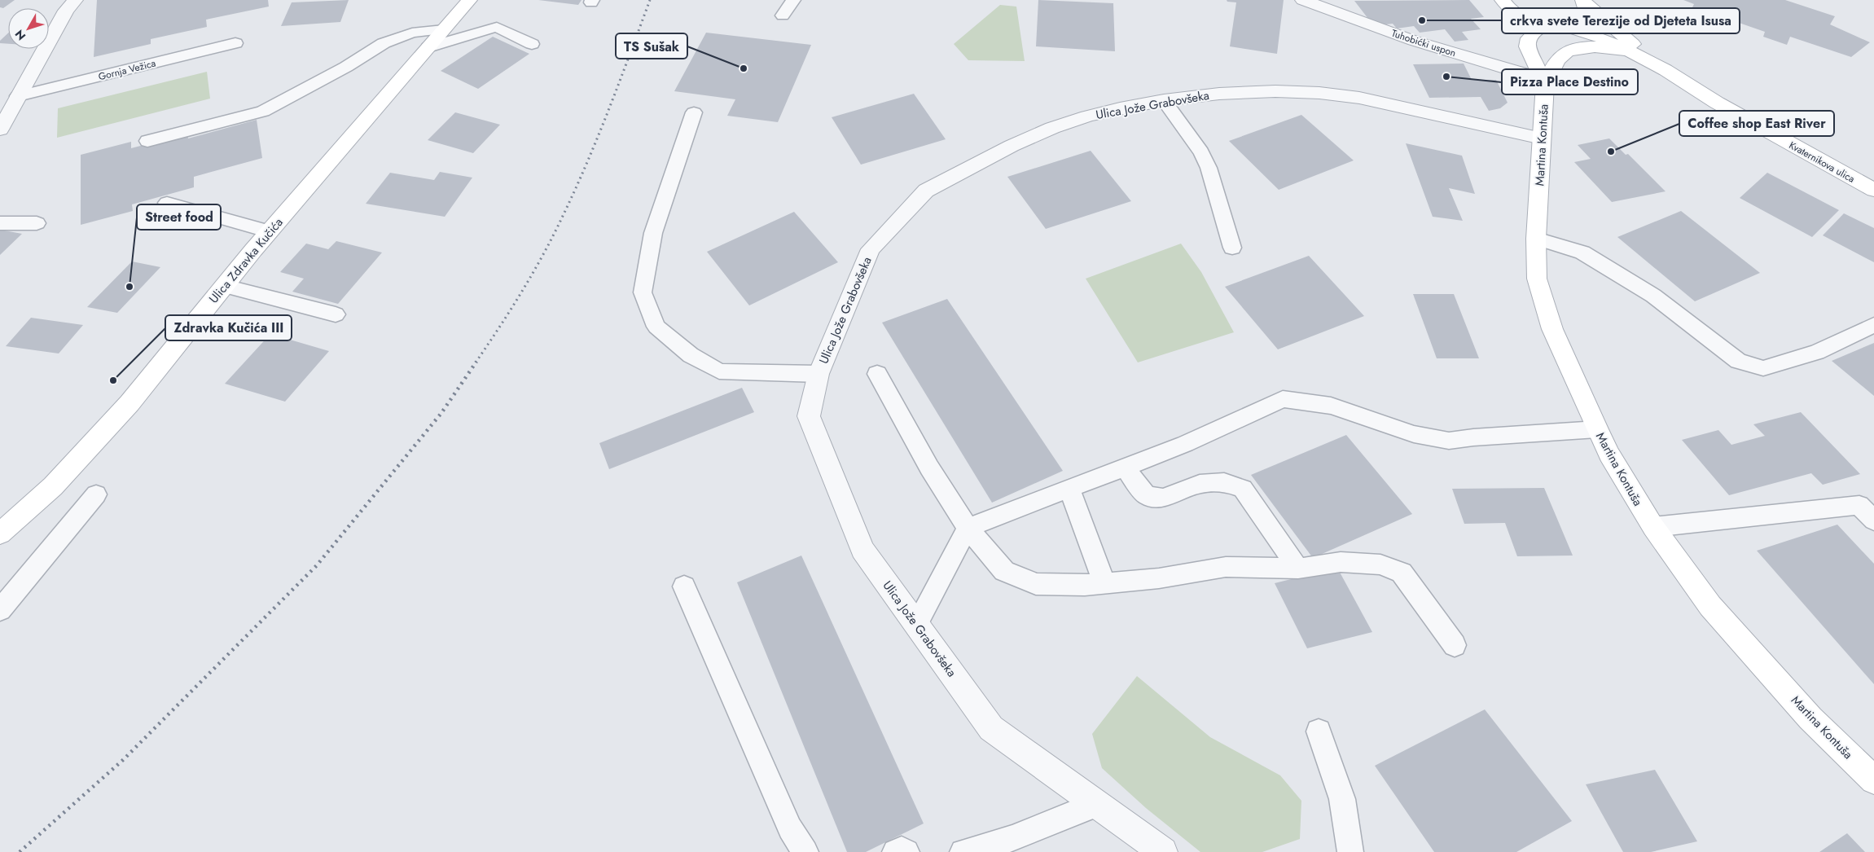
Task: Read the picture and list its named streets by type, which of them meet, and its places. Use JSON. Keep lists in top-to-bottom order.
{
  "streets": {
    "main road": ["Martina Kontuša", "Kvaternikova ulica", "Ulica Zdravka Kučića"],
    "street": ["Tuhobićki uspon", "Ulica Jože Grabovšeka"],
    "lane": ["Gornja Vežica"]
  },
  "crossings": [
    ["Tuhobićki uspon", "Martina Kontuša"],
    ["Ulica Jože Grabovšeka", "Martina Kontuša"],
    ["Martina Kontuša", "Kvaternikova ulica"]
  ],
  "places": [
    "crkva svete Terezije od Djeteta Isusa",
    "TS Sušak",
    "Pizza Place Destino",
    "Coffee shop East River",
    "Street food",
    "Zdravka Kučića III"
  ],
  "north": "bottom left"
}
